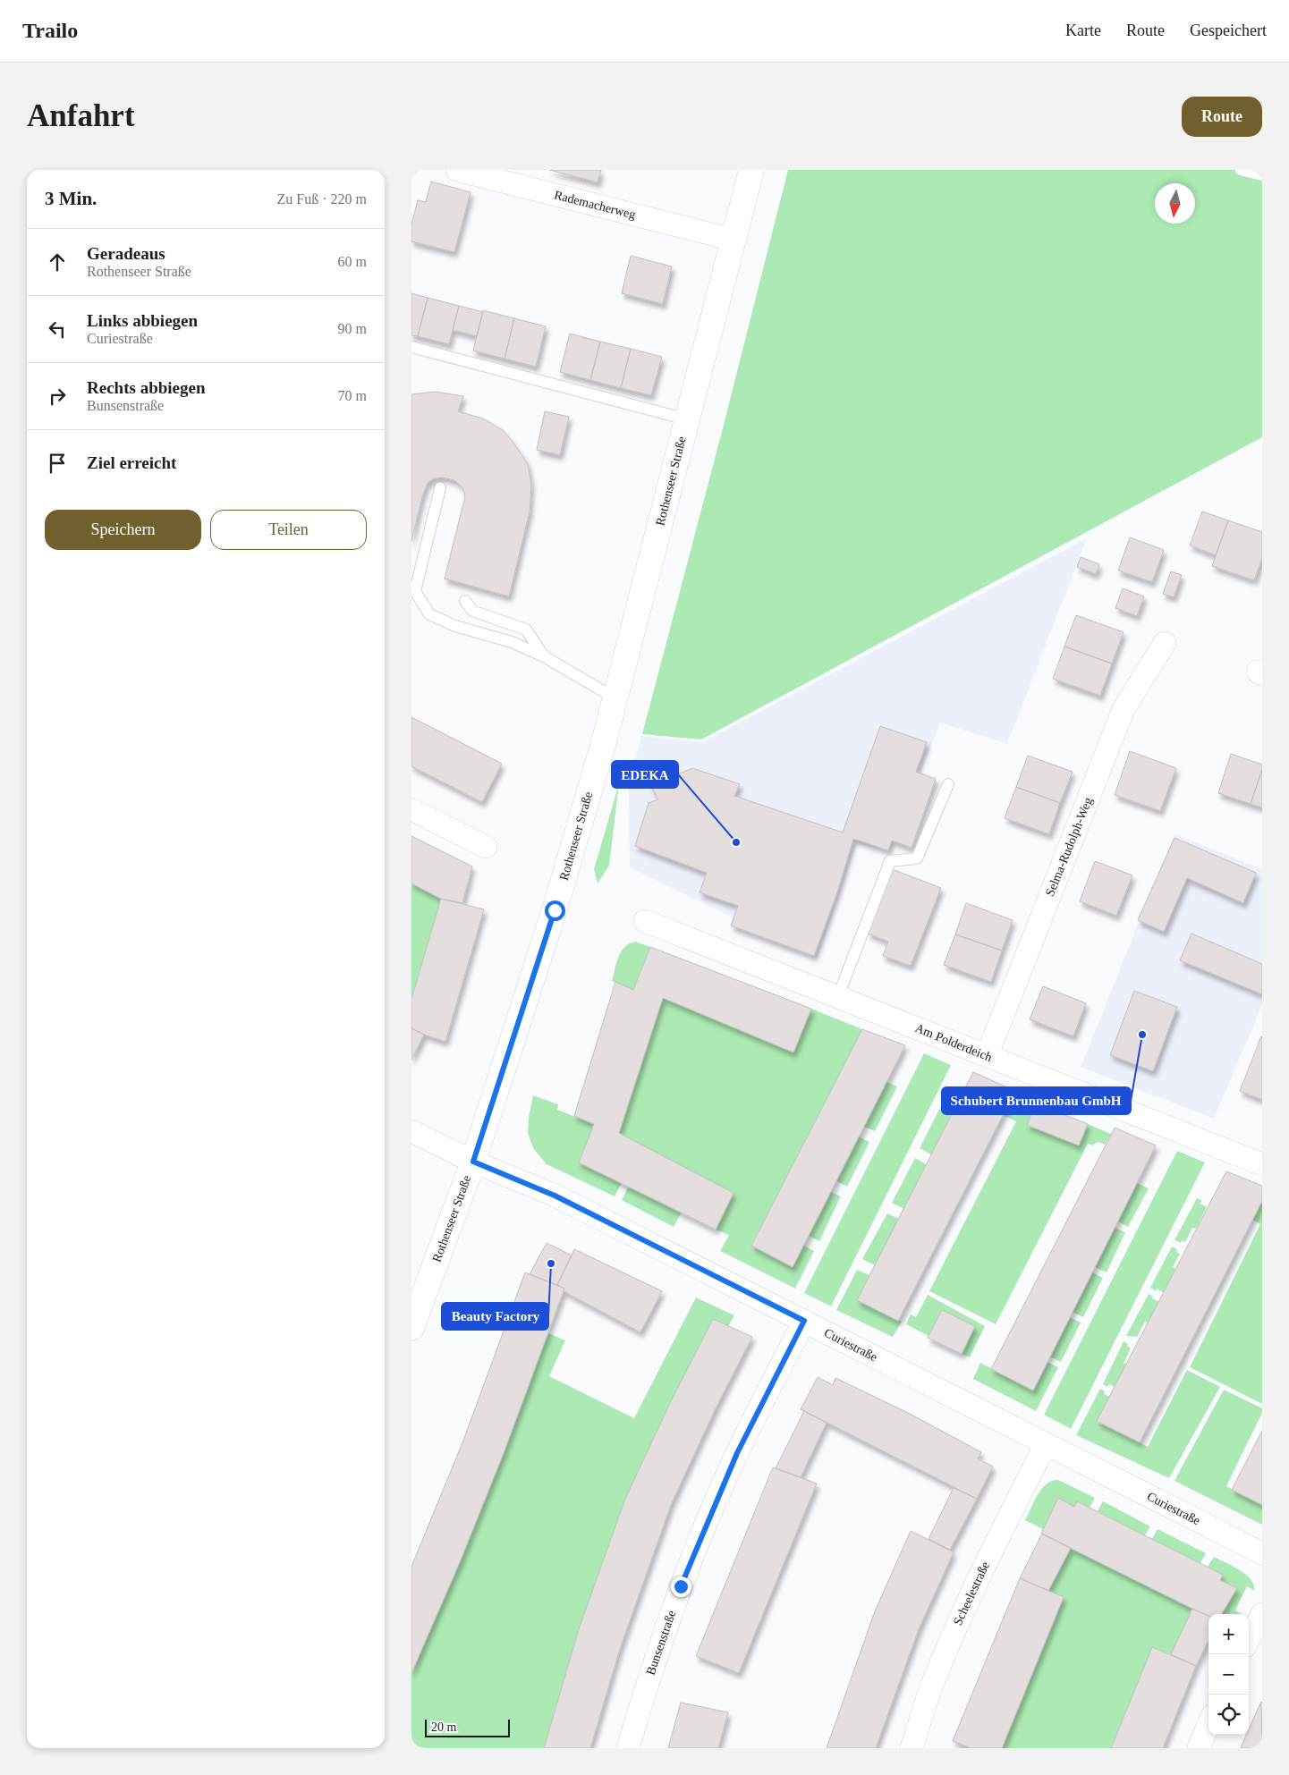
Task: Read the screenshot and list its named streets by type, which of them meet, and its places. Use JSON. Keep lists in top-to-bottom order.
{
  "streets": {
    "street": [
      "Rademacherweg",
      "Rothenseer Straße",
      "Selma-Rudolph-Weg",
      "Am Polderdeich",
      "Curiestraße",
      "Scheelestraße",
      "Bunsenstraße"
    ]
  },
  "crossings": [
    ["Rademacherweg", "Rothenseer Straße"],
    ["Rothenseer Straße", "Curiestraße"],
    ["Selma-Rudolph-Weg", "Am Polderdeich"],
    ["Curiestraße", "Scheelestraße"],
    ["Curiestraße", "Bunsenstraße"]
  ],
  "places": ["EDEKA", "Schubert Brunnenbau GmbH", "Beauty Factory"],
  "scale_bar": "20 m",
  "north": "bottom",
  "page": {
    "header": "Trailo",
    "nav": ["Karte", "Route", "Gespeichert"],
    "buttons": [
      "Route",
      ["Speichern", "Teilen"]
    ],
    "title": "Anfahrt",
    "heading": ["3 Min.", "Zu Fuß · 220 m"],
    "list": [
      ["Geradeaus", "Rothenseer Straße", "60 m"],
      ["Links abbiegen", "Curiestraße", "90 m"],
      ["Rechts abbiegen", "Bunsenstraße", "70 m"],
      "Ziel erreicht"
    ],
    "map_buttons": ["+", "−"],
    "scale": "20 m"
  }
}
